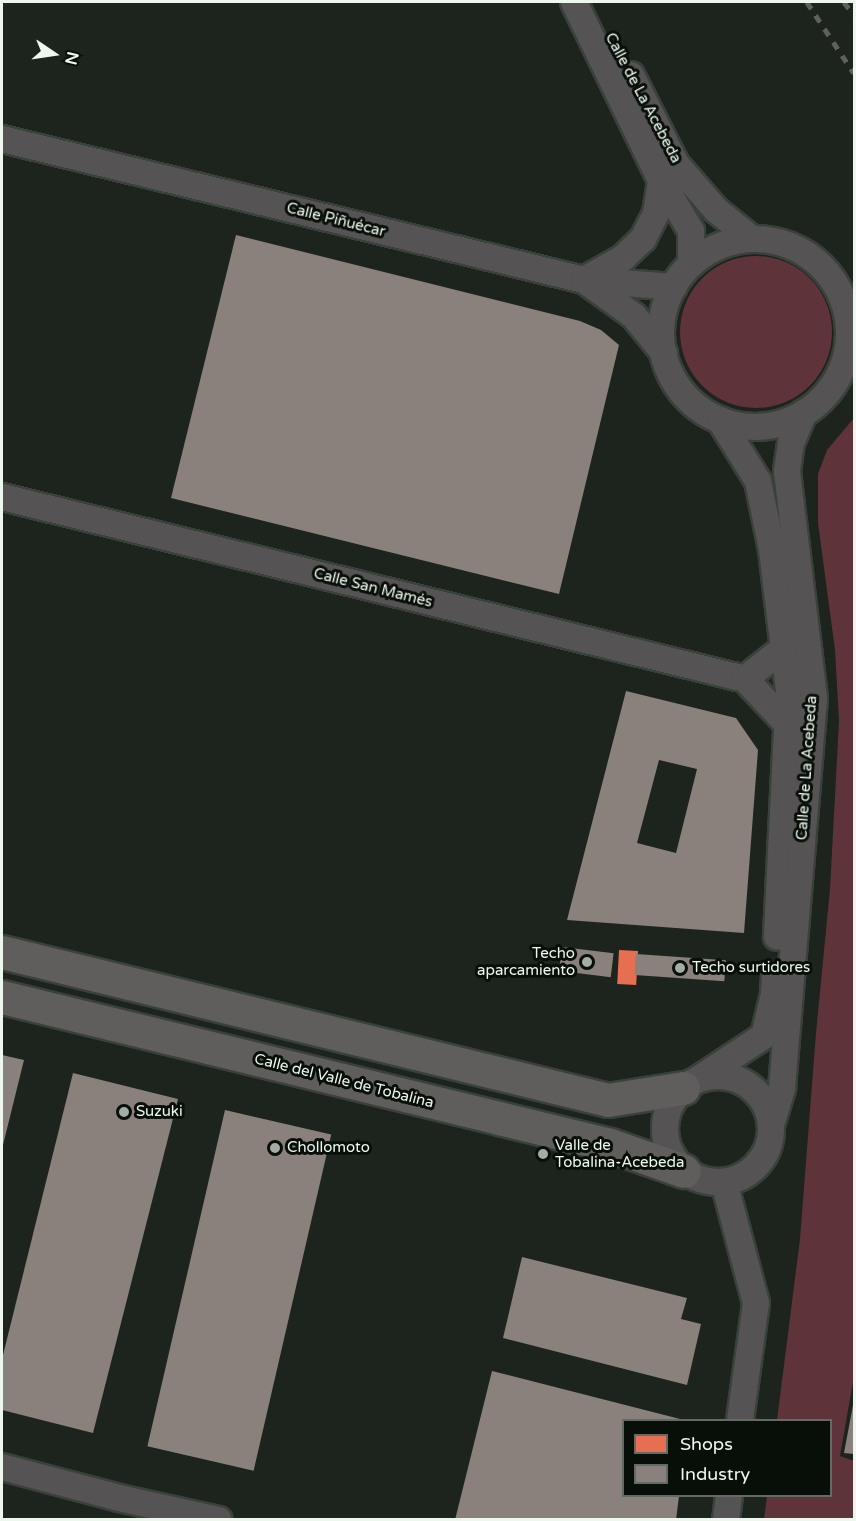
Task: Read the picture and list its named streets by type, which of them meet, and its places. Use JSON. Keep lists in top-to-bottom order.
{
  "streets": {
    "main road": ["Calle del Valle de Tobalina"],
    "street": ["Calle de La Acebeda", "Calle Piñuécar", "Calle San Mamés"]
  },
  "crossings": [
    ["Calle de La Acebeda", "Calle Piñuécar"],
    ["Calle de La Acebeda", "Calle del Valle de Tobalina"]
  ],
  "places": [
    "Techo aparcamiento",
    "Techo surtidores",
    "Suzuki",
    "Chollomoto",
    "Valle de Tobalina-Acebeda"
  ],
  "legend": ["Shops", "Industry"],
  "north": "right"
}
